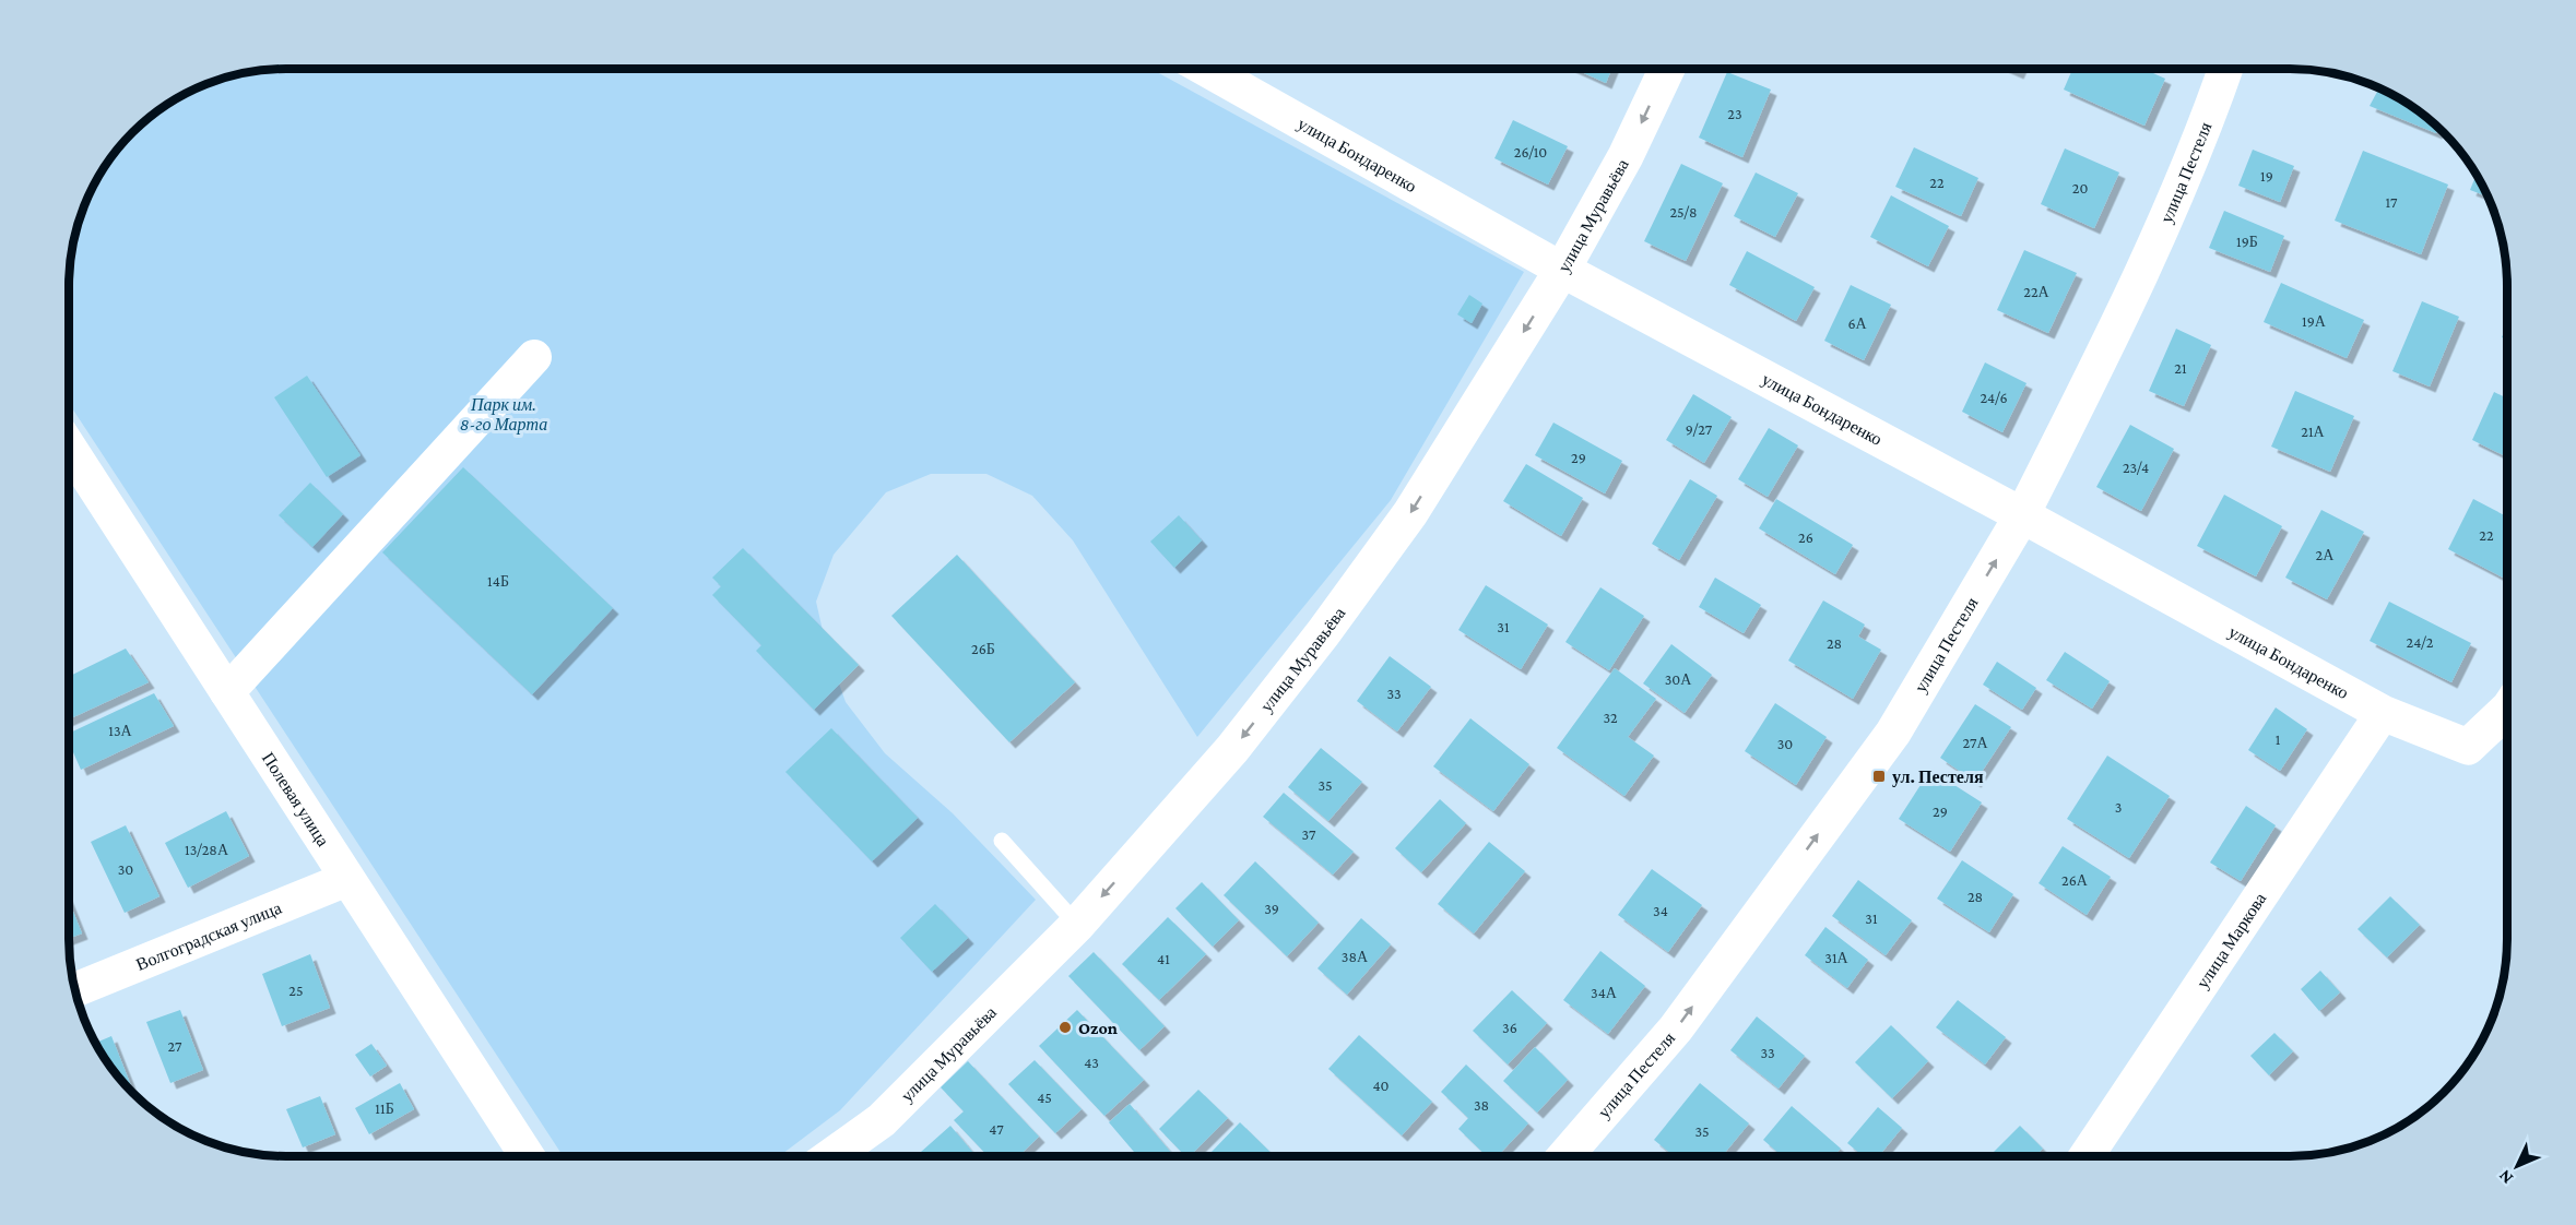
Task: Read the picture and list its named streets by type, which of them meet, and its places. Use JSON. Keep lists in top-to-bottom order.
{
  "streets": {
    "street": [
      "улица Бондаренко",
      "улица Пестеля",
      "улица Муравьёва",
      "Полевая улица",
      "Волгоградская улица",
      "улица Маркова"
    ]
  },
  "crossings": [
    ["улица Бондаренко", "улица Пестеля"],
    ["улица Бондаренко", "улица Муравьёва"],
    ["улица Бондаренко", "улица Маркова"],
    ["Полевая улица", "Волгоградская улица"]
  ],
  "one_way": ["улица Пестеля", "улица Муравьёва"],
  "parks": ["Парк им. 8-го Марта"],
  "places": {
    "transit": ["ул. Пестеля"],
    "other": ["Ozon"]
  },
  "house_numbers": [
    "23",
    "26/10",
    "19",
    "22",
    "20",
    "17",
    "25/8",
    "19Б",
    "22А",
    "19А",
    "6А",
    "21",
    "24/6",
    "9/27",
    "21А",
    "29",
    "23/4",
    "22",
    "26",
    "2А",
    "14Б",
    "31",
    "24/2",
    "28",
    "26Б",
    "30А",
    "33",
    "32",
    "13А",
    "1",
    "27А",
    "30",
    "35",
    "3",
    "29",
    "37",
    "13/28А",
    "30",
    "26А",
    "28",
    "39",
    "34",
    "31",
    "38А",
    "31А",
    "41",
    "25",
    "34А",
    "36",
    "27",
    "33",
    "43",
    "40",
    "45",
    "38",
    "11Б",
    "47",
    "35"
  ],
  "north": "bottom left"
}
